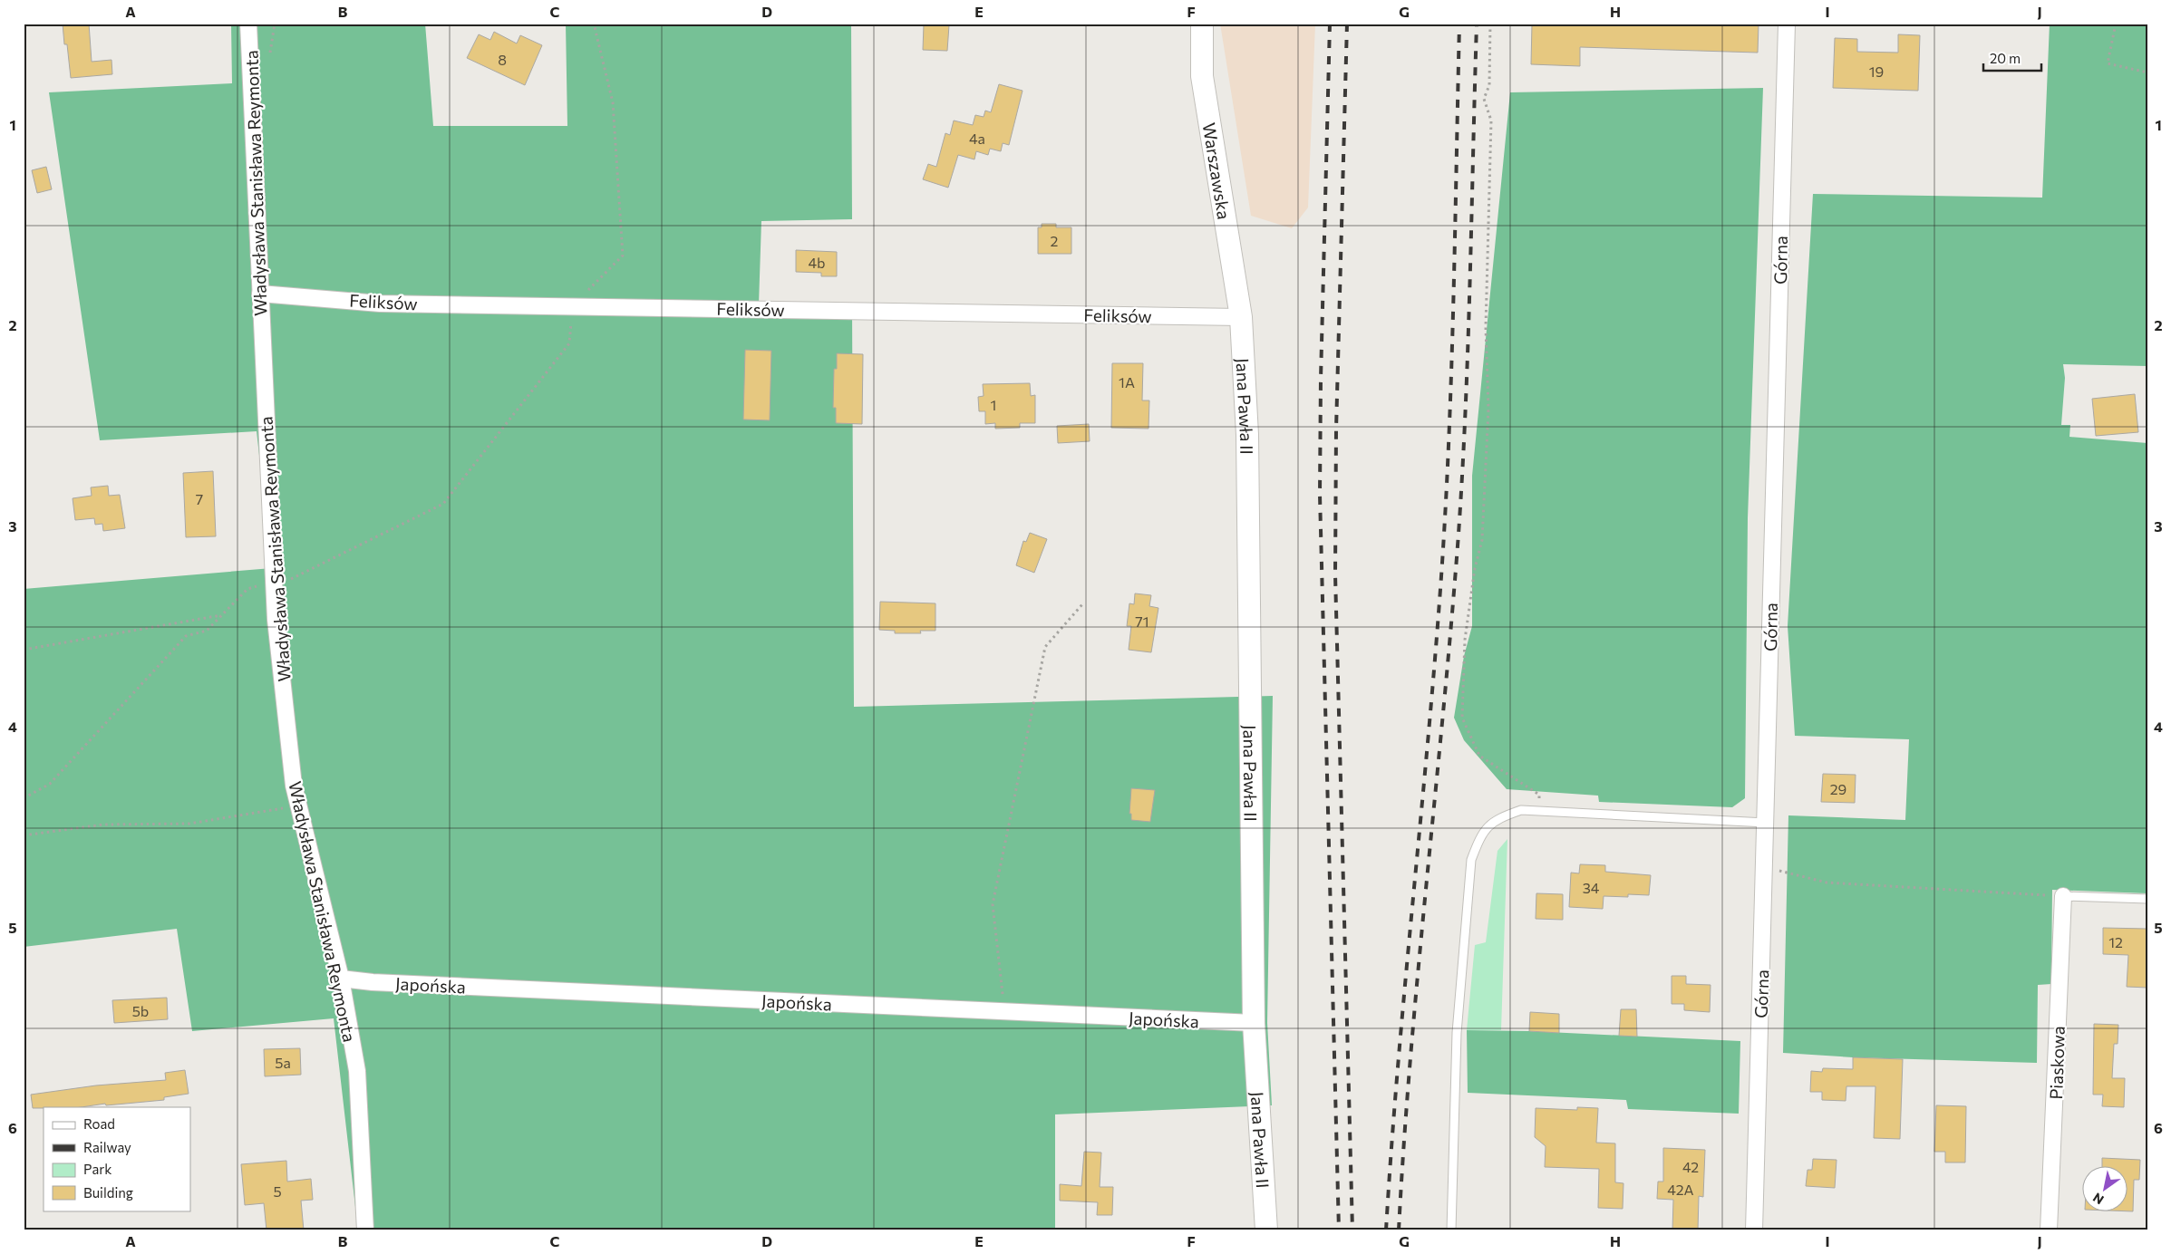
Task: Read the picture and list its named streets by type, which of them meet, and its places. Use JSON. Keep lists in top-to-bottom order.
{
  "streets": {
    "main road": ["Warszawska", "Jana Pawła II"],
    "street": [
      "Władysława Stanisława Reymonta",
      "Górna",
      "Feliksów",
      "Japońska",
      "Piaskowa"
    ]
  },
  "crossings": [
    ["Warszawska", "Feliksów"],
    ["Warszawska", "Jana Pawła II"],
    ["Władysława Stanisława Reymonta", "Feliksów"],
    ["Władysława Stanisława Reymonta", "Japońska"],
    ["Feliksów", "Jana Pawła II"],
    ["Jana Pawła II", "Japońska"]
  ],
  "house_numbers": [
    "8",
    "19",
    "4a",
    "2",
    "4b",
    "1A",
    "1",
    "7",
    "71",
    "29",
    "34",
    "12",
    "5b",
    "5a",
    "42",
    "42A",
    "5"
  ],
  "legend": [
    "Road",
    "Railway",
    "Park",
    "Building"
  ],
  "scale_bar": "20 m",
  "north": "bottom left",
  "grid": {
    "columns": [
      "A",
      "B",
      "C",
      "D",
      "E",
      "F",
      "G",
      "H",
      "I",
      "J"
    ],
    "rows": [
      "1",
      "2",
      "3",
      "4",
      "5",
      "6"
    ]
  }
}
